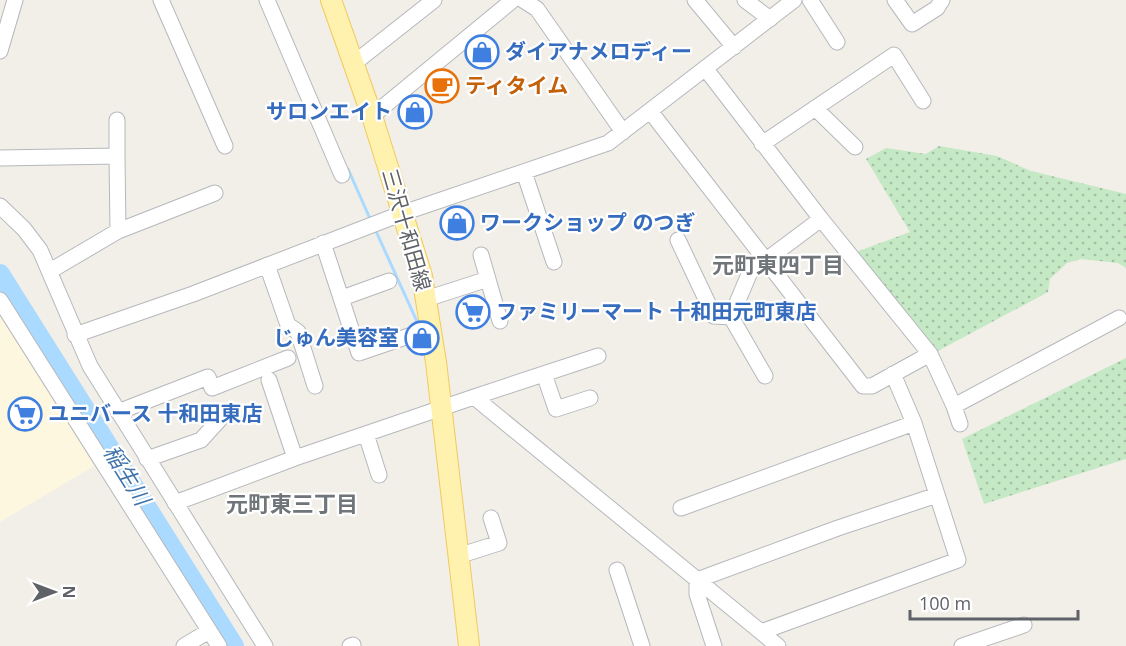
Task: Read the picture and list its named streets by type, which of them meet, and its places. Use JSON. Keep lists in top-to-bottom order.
{
  "streets": {
    "main road": ["三沢十和田線"]
  },
  "districts": ["元町東四丁目", "元町東三丁目"],
  "water": ["稲生川"],
  "places": {
    "shop": [
      "ダイアナメロディー",
      "サロンエイト",
      "ワークショップ のつぎ",
      "じゅん美容室"
    ],
    "cafe": ["ティタイム"],
    "supermarket": ["ファミリーマート 十和田元町東店", "ユニバース 十和田東店"]
  },
  "scale_bar": "100 m",
  "north": "right"
}
